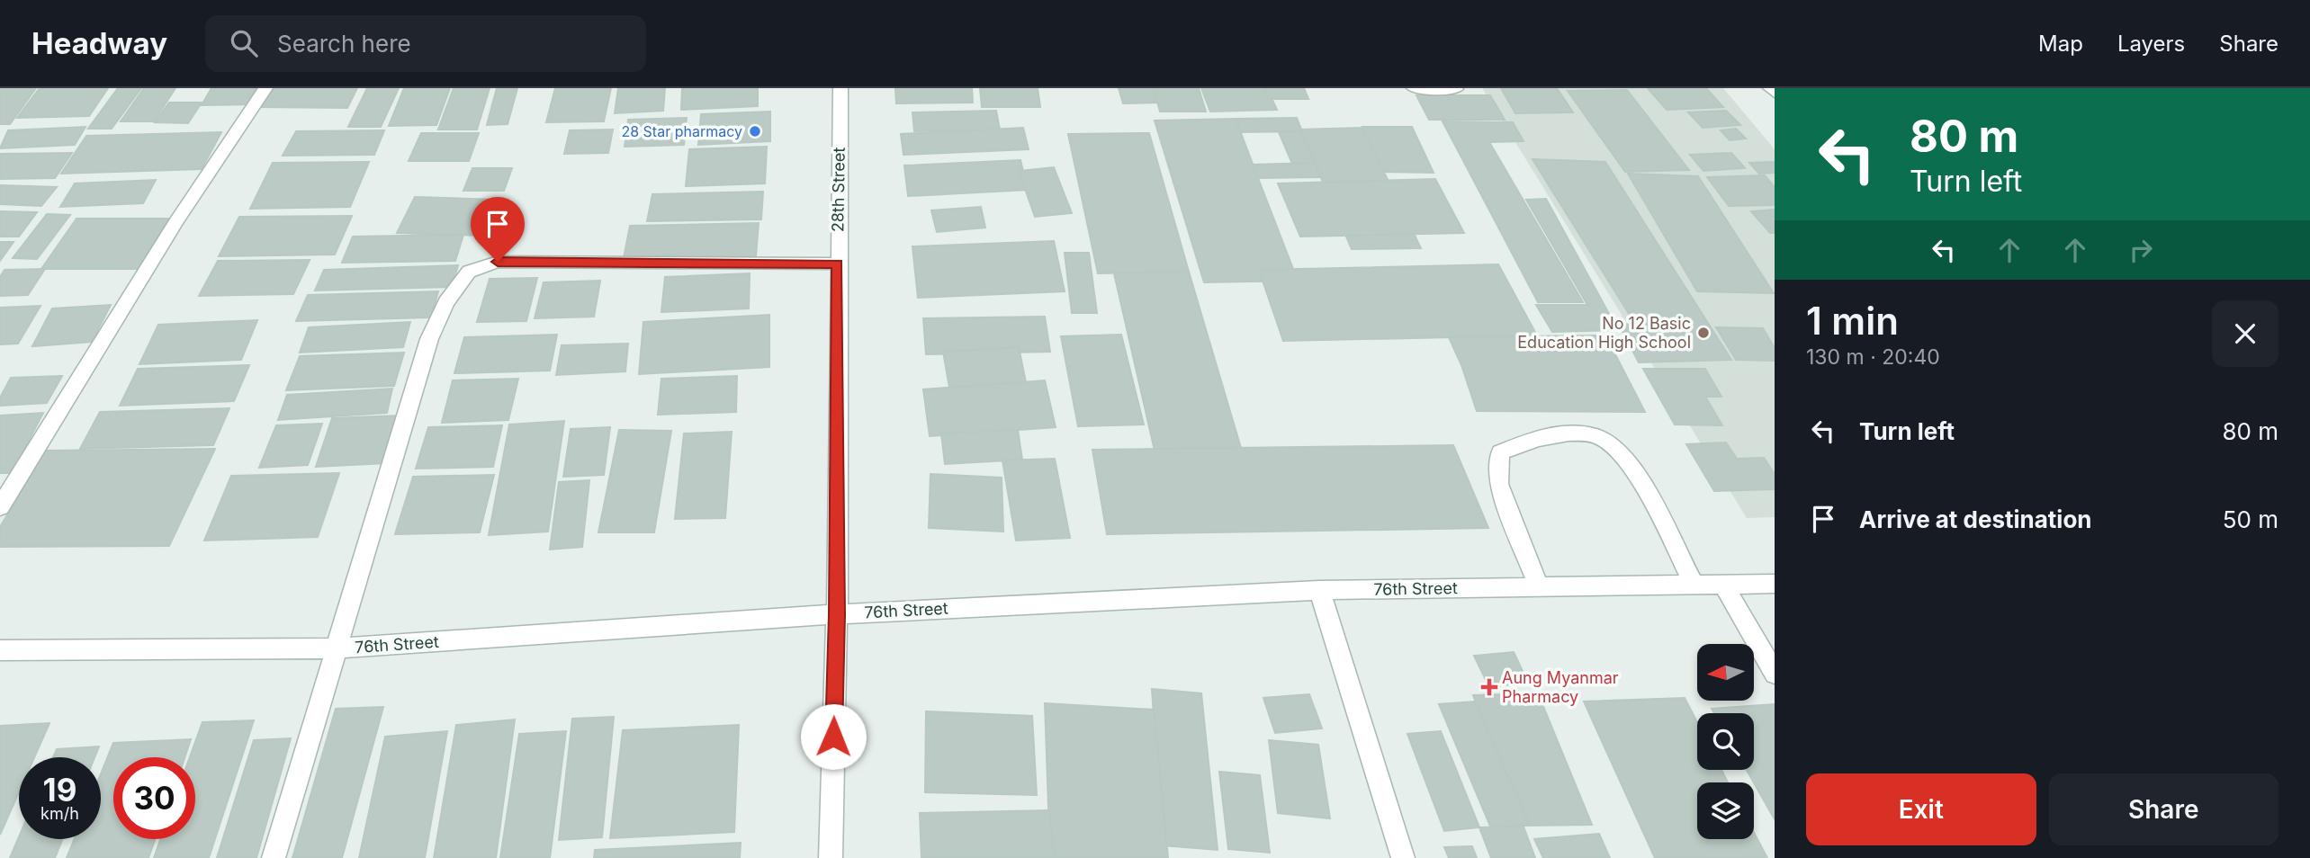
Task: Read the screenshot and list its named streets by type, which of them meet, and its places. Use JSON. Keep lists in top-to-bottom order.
{
  "streets": {
    "street": ["28th Street", "76th Street"]
  },
  "crossings": [
    ["28th Street", "76th Street"]
  ],
  "places": {
    "other": ["28 Star pharmacy", "No 12 Basic Education High School"],
    "health": ["Aung Myanmar Pharmacy"]
  },
  "north": "left",
  "page": {
    "header": "Headway",
    "search": "Search here",
    "nav": ["Map", "Layers", "Share"],
    "turn": ["80 m", "Turn left"],
    "heading": ["1 min", "130 m · 20:40"],
    "list": [
      {
        "name": "Turn left",
        "value": "80 m"
      },
      {
        "name": "Arrive at destination",
        "value": "50 m"
      }
    ],
    "speed": "19 km/h",
    "limit": "30",
    "buttons": ["Exit", "Share"]
  }
}
